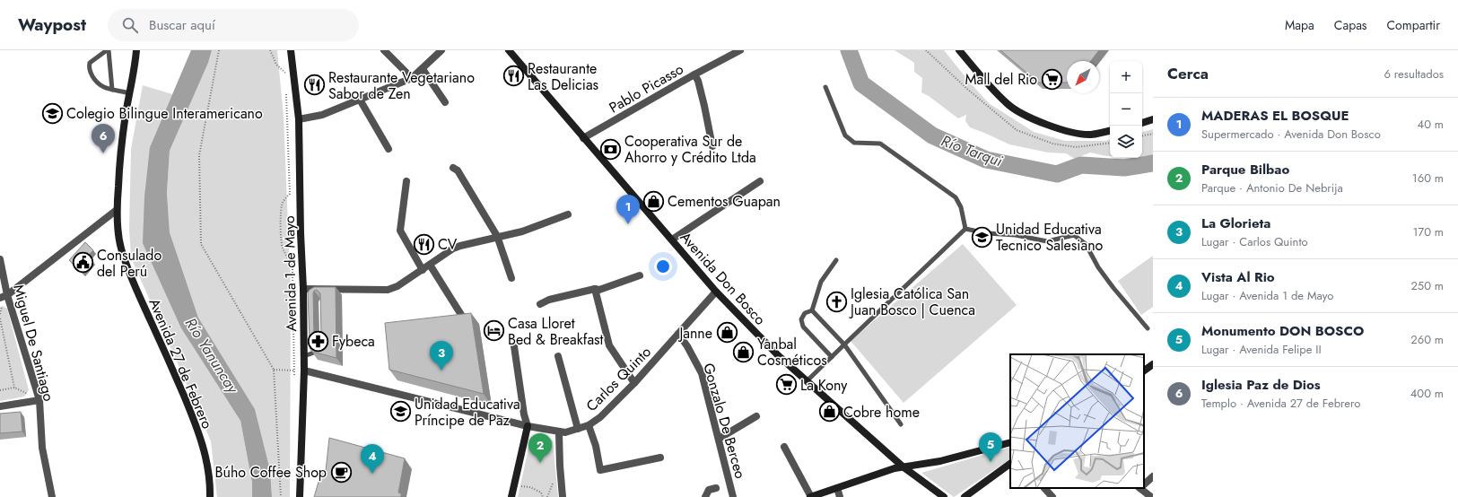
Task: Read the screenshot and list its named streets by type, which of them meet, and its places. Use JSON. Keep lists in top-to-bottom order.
{
  "streets": {
    "main road": ["Avenida 1 de Mayo", "Avenida Don Bosco", "Avenida 27 de Febrero"],
    "street": [
      "Pablo Picasso",
      "Miguel De Santiago",
      "Carlos Quinto",
      "Gonzalo De Berceo"
    ]
  },
  "crossings": [
    ["Pablo Picasso", "Avenida Don Bosco"],
    ["Avenida 1 de Mayo", "Carlos Quinto"],
    ["Avenida Don Bosco", "Carlos Quinto"],
    ["Carlos Quinto", "Gonzalo De Berceo"]
  ],
  "water": ["Río Tarqui", "Río Yanuncay"],
  "places": {
    "restaurant": ["Restaurante Las Delicias", "Restaurante Vegetariano Sabor de Zen", "CV"],
    "supermarket": ["Mall del Rio", "La Kony"],
    "school or university": ["Colegio Bilingue Interamericano", "Unidad Educativa Tecnico Salesiano", "Unidad Educativa Príncipe de Paz"],
    "bank": ["Cooperativa Sur de Ahorro y Crédito Ltda"],
    "shop": [
      "Cementos Guapan",
      "Janne",
      "Yanbal Cosméticos",
      "Cobre home"
    ],
    "public building": ["Consulado del Perú"],
    "church": ["Iglesia Católica San Juan Bosco | Cuenca"],
    "hotel": ["Casa Lloret Bed & Breakfast"],
    "pharmacy": ["Fybeca"],
    "cafe": ["Búho Coffee Shop"]
  },
  "north": "bottom left",
  "page": {
    "header": "Waypost",
    "search": "Buscar aquí",
    "nav": ["Mapa", "Capas", "Compartir"],
    "heading": ["Cerca", "6 resultados"],
    "map_buttons": ["+", "−"],
    "list": [
      {
        "mark": "1",
        "name": "MADERAS EL BOSQUE",
        "note": "Supermercado · Avenida Don Bosco",
        "value": "40 m"
      },
      {
        "mark": "2",
        "name": "Parque Bilbao",
        "note": "Parque · Antonio De Nebrija",
        "value": "160 m"
      },
      {
        "mark": "3",
        "name": "La Glorieta",
        "note": "Lugar · Carlos Quinto",
        "value": "170 m"
      },
      {
        "mark": "4",
        "name": "Vista Al Rio",
        "note": "Lugar · Avenida 1 de Mayo",
        "value": "250 m"
      },
      {
        "mark": "5",
        "name": "Monumento DON BOSCO",
        "note": "Lugar · Avenida Felipe II",
        "value": "260 m"
      },
      {
        "mark": "6",
        "name": "Iglesia Paz de Dios",
        "note": "Templo · Avenida 27 de Febrero",
        "value": "400 m"
      }
    ],
    "pins": [
      "6",
      "1",
      "3",
      "5",
      "2",
      "4"
    ]
  }
}
